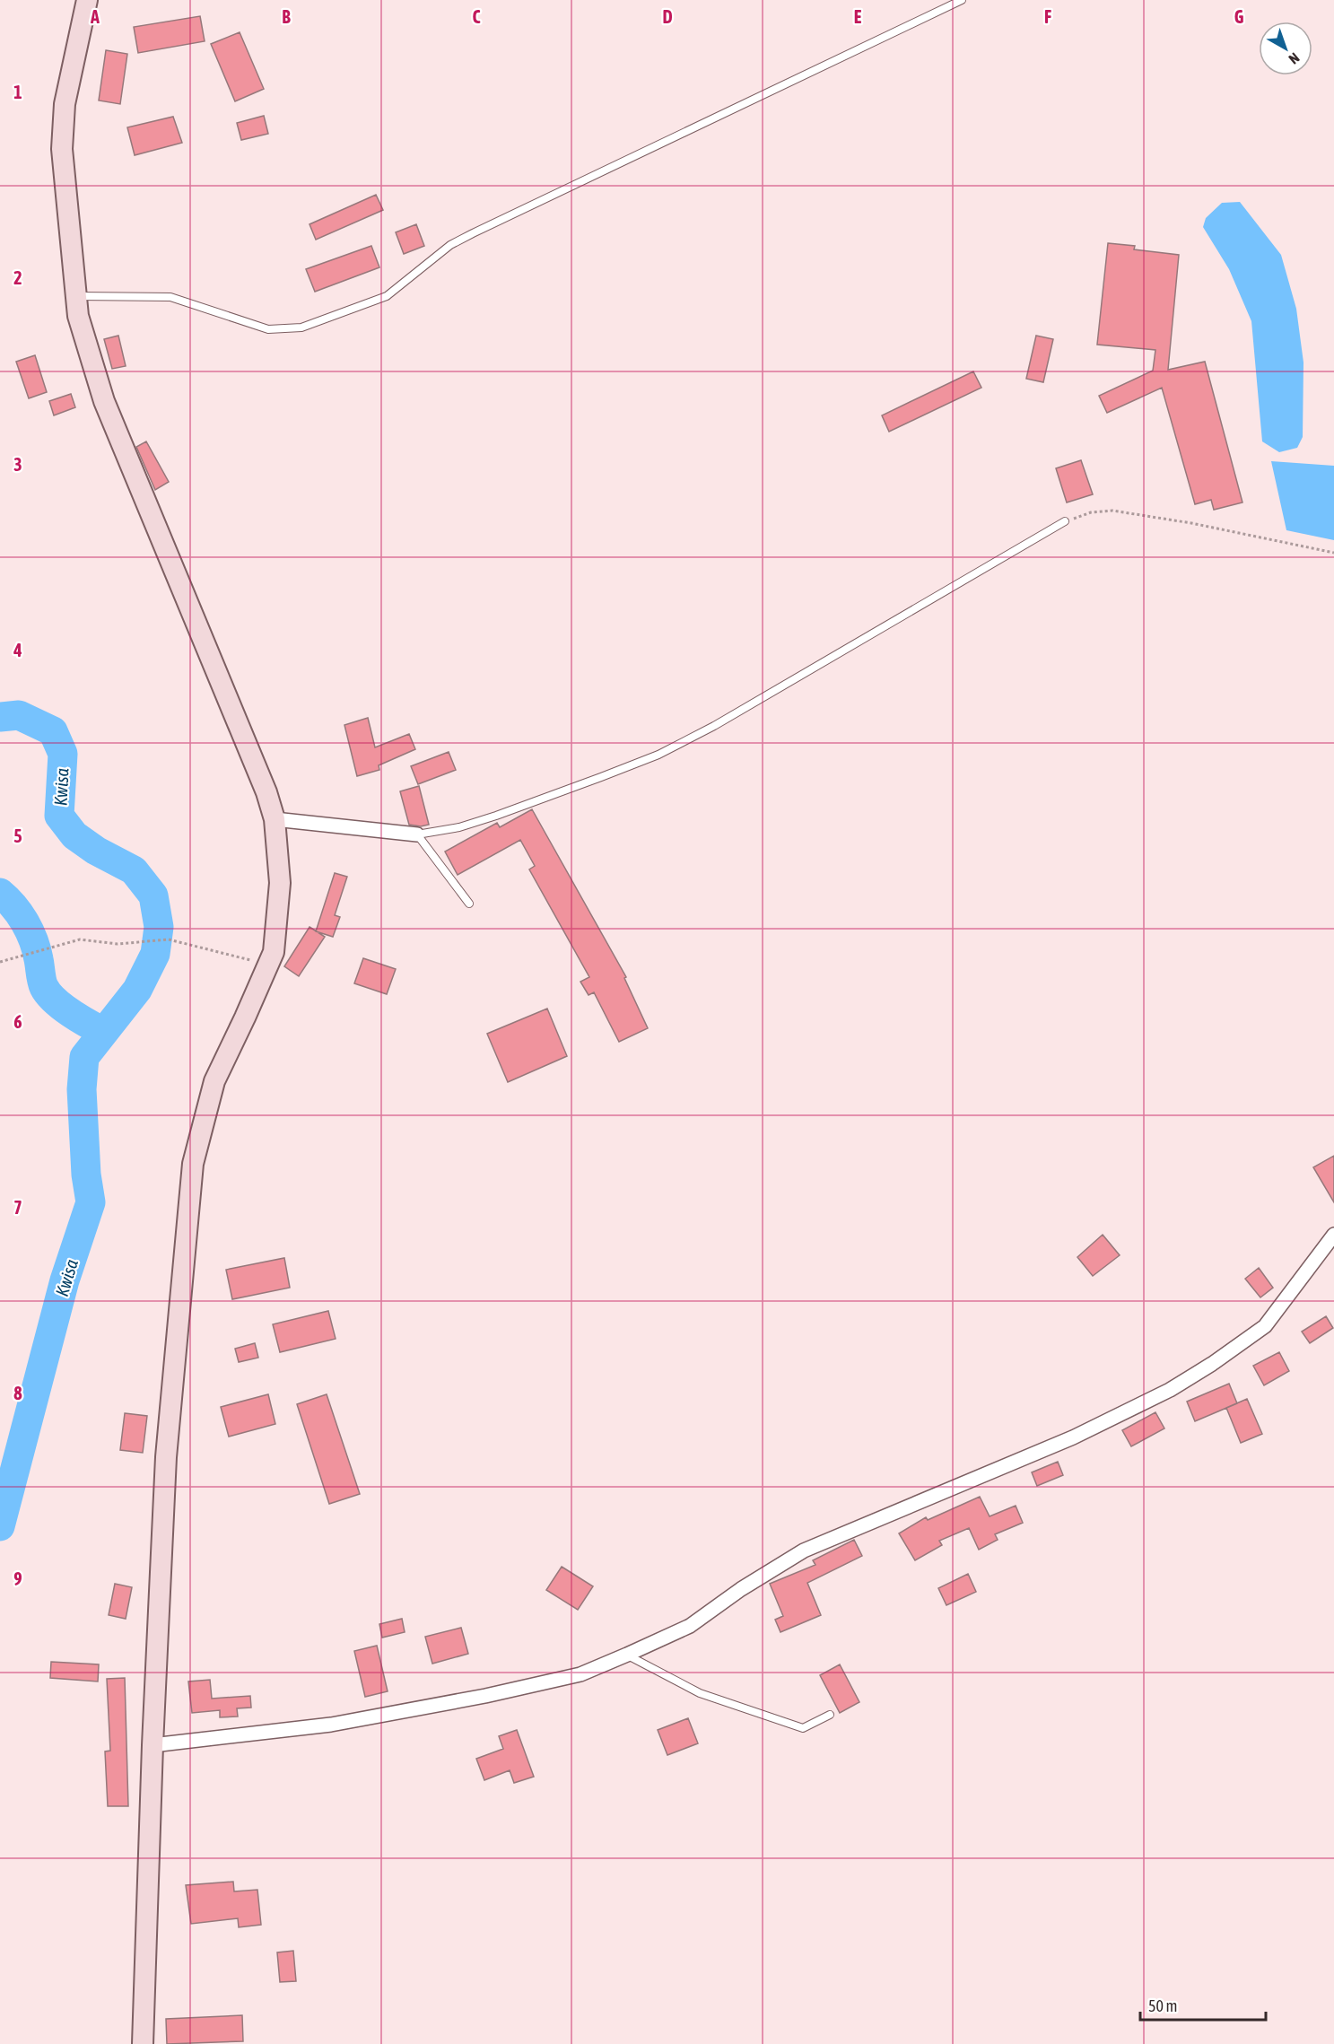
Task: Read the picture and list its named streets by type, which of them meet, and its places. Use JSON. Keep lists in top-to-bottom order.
{
  "water": ["Kwisa"],
  "scale_bar": "50 m",
  "north": "bottom right",
  "grid": {
    "columns": [
      "A",
      "B",
      "C",
      "D",
      "E",
      "F",
      "G"
    ],
    "rows": [
      "1",
      "2",
      "3",
      "4",
      "5",
      "6",
      "7",
      "8",
      "9"
    ]
  }
}
